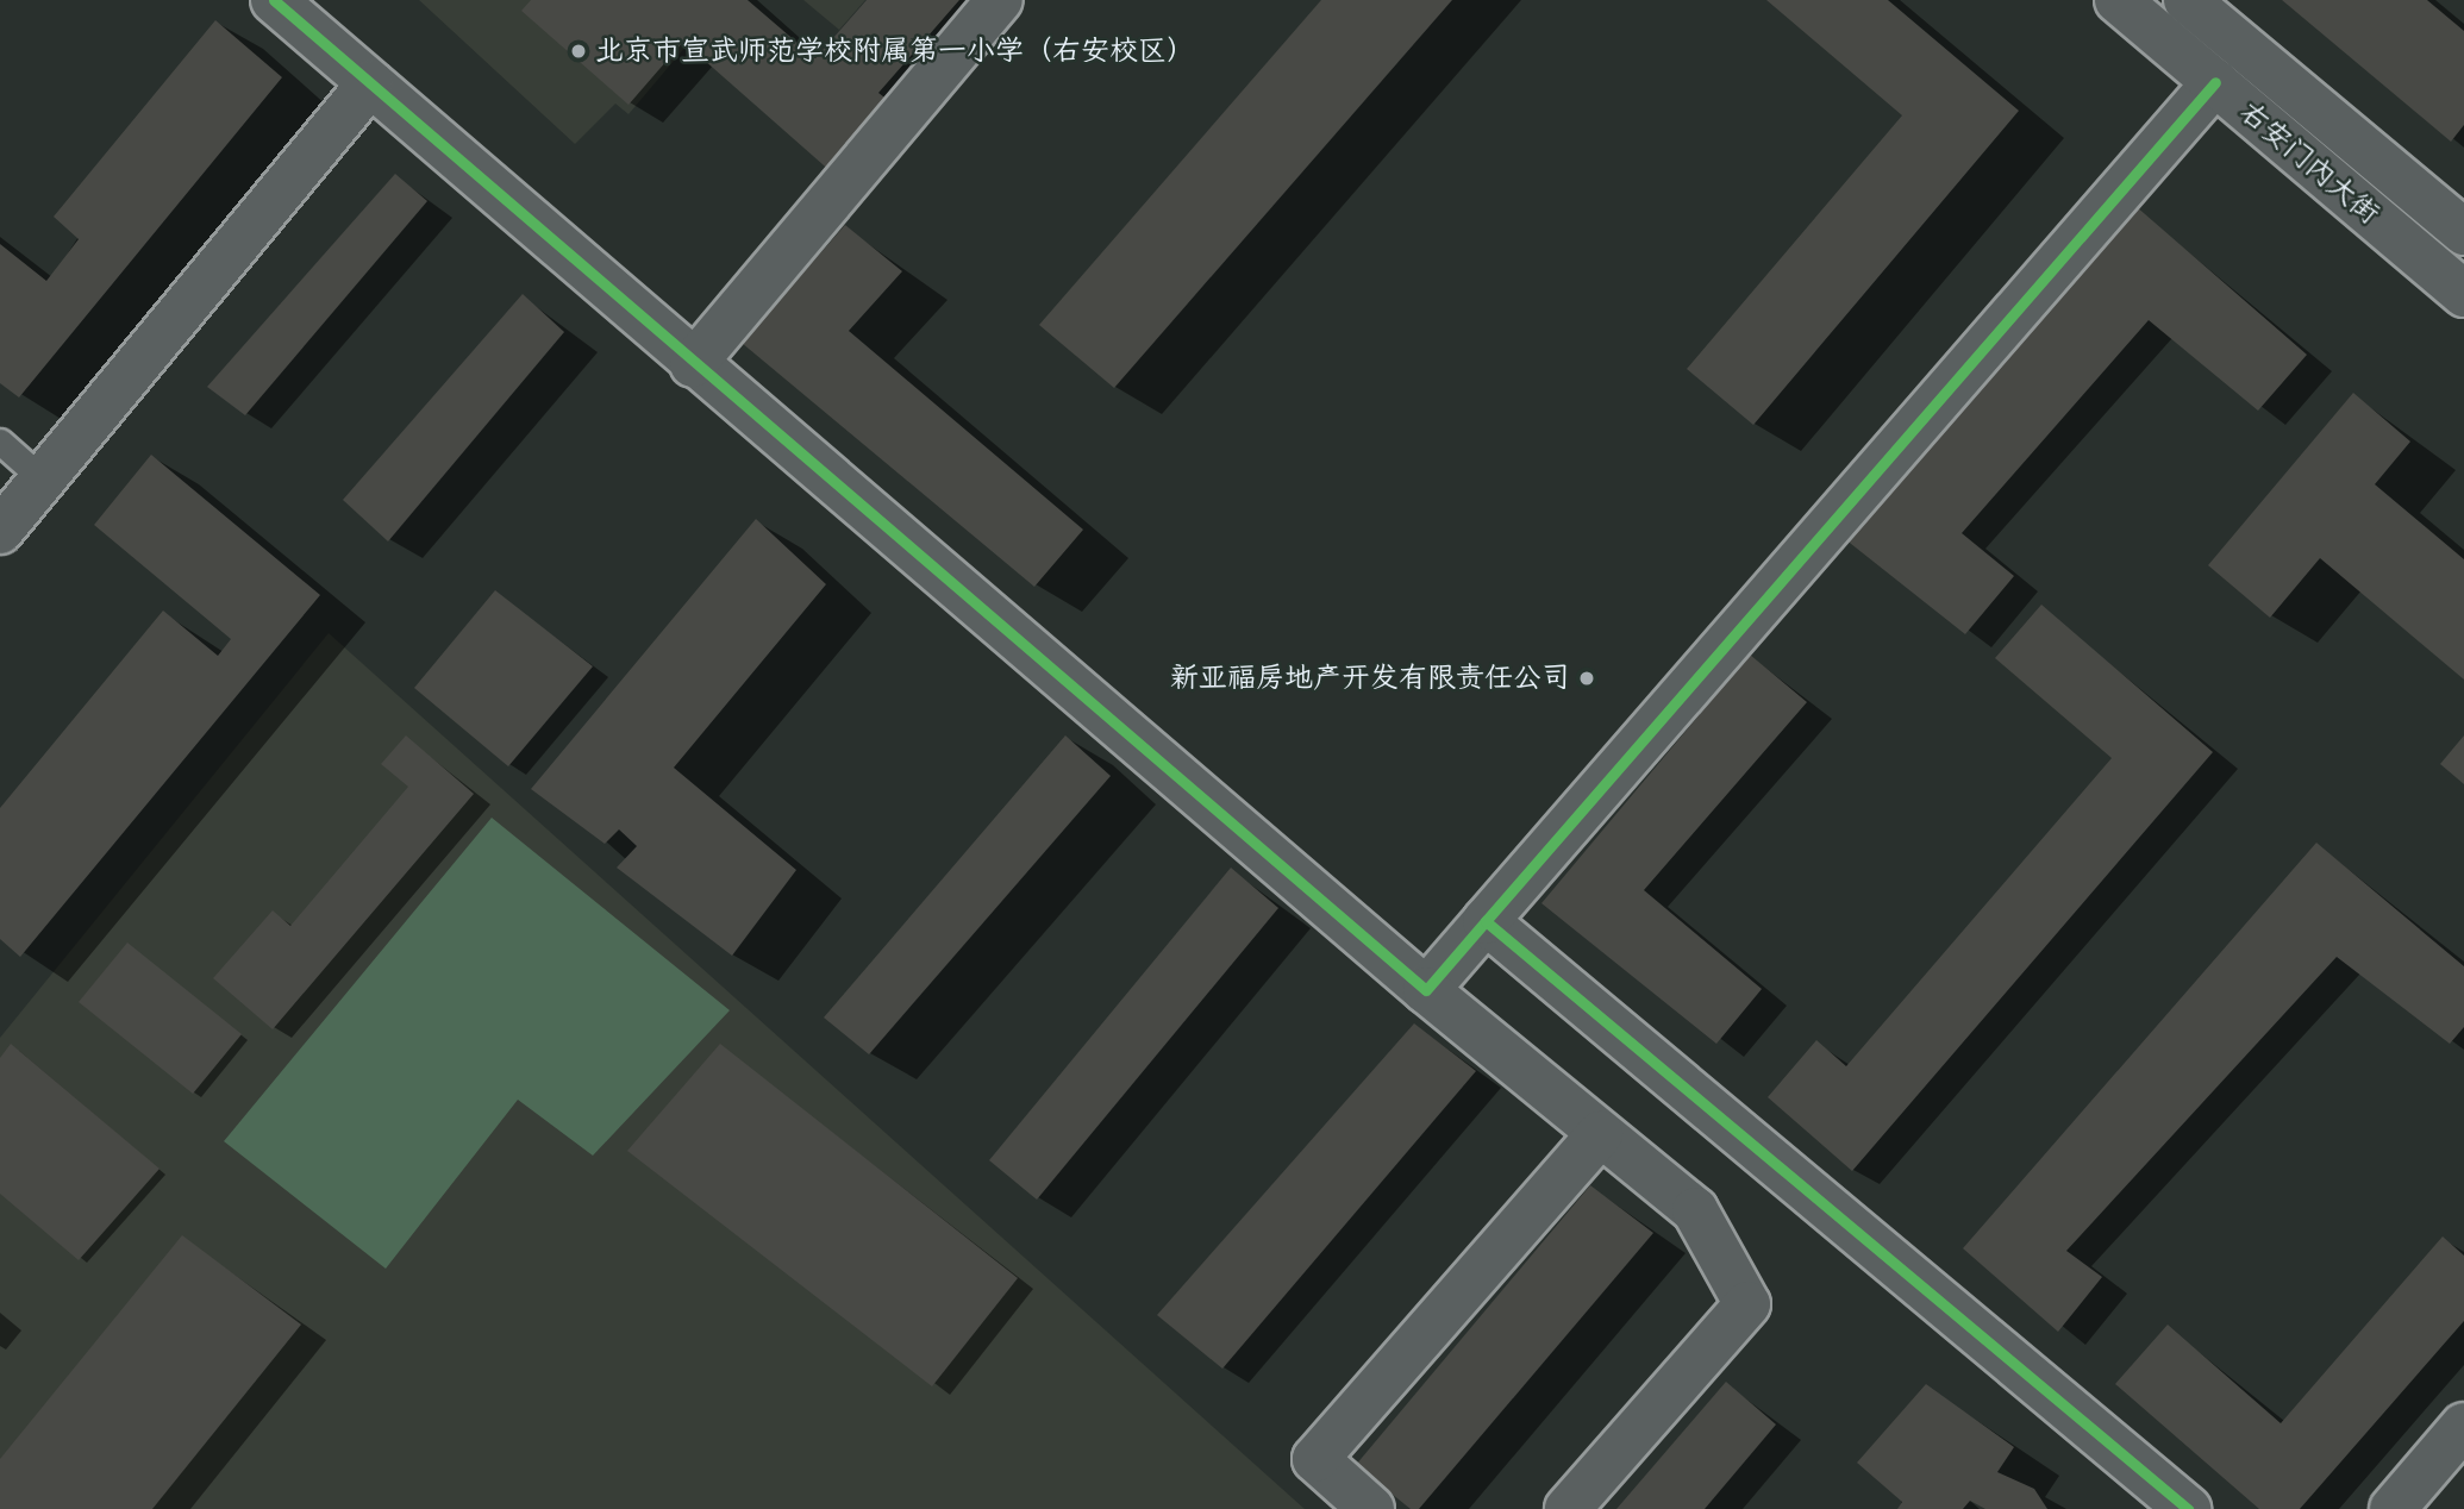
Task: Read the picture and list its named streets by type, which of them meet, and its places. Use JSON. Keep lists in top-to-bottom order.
{
  "streets": {
    "street": ["右安门内大街"]
  },
  "places": ["北京市宣武师范学校附属第一小学（右安校区）", "新亚福房地产开发有限责任公司"]
}
